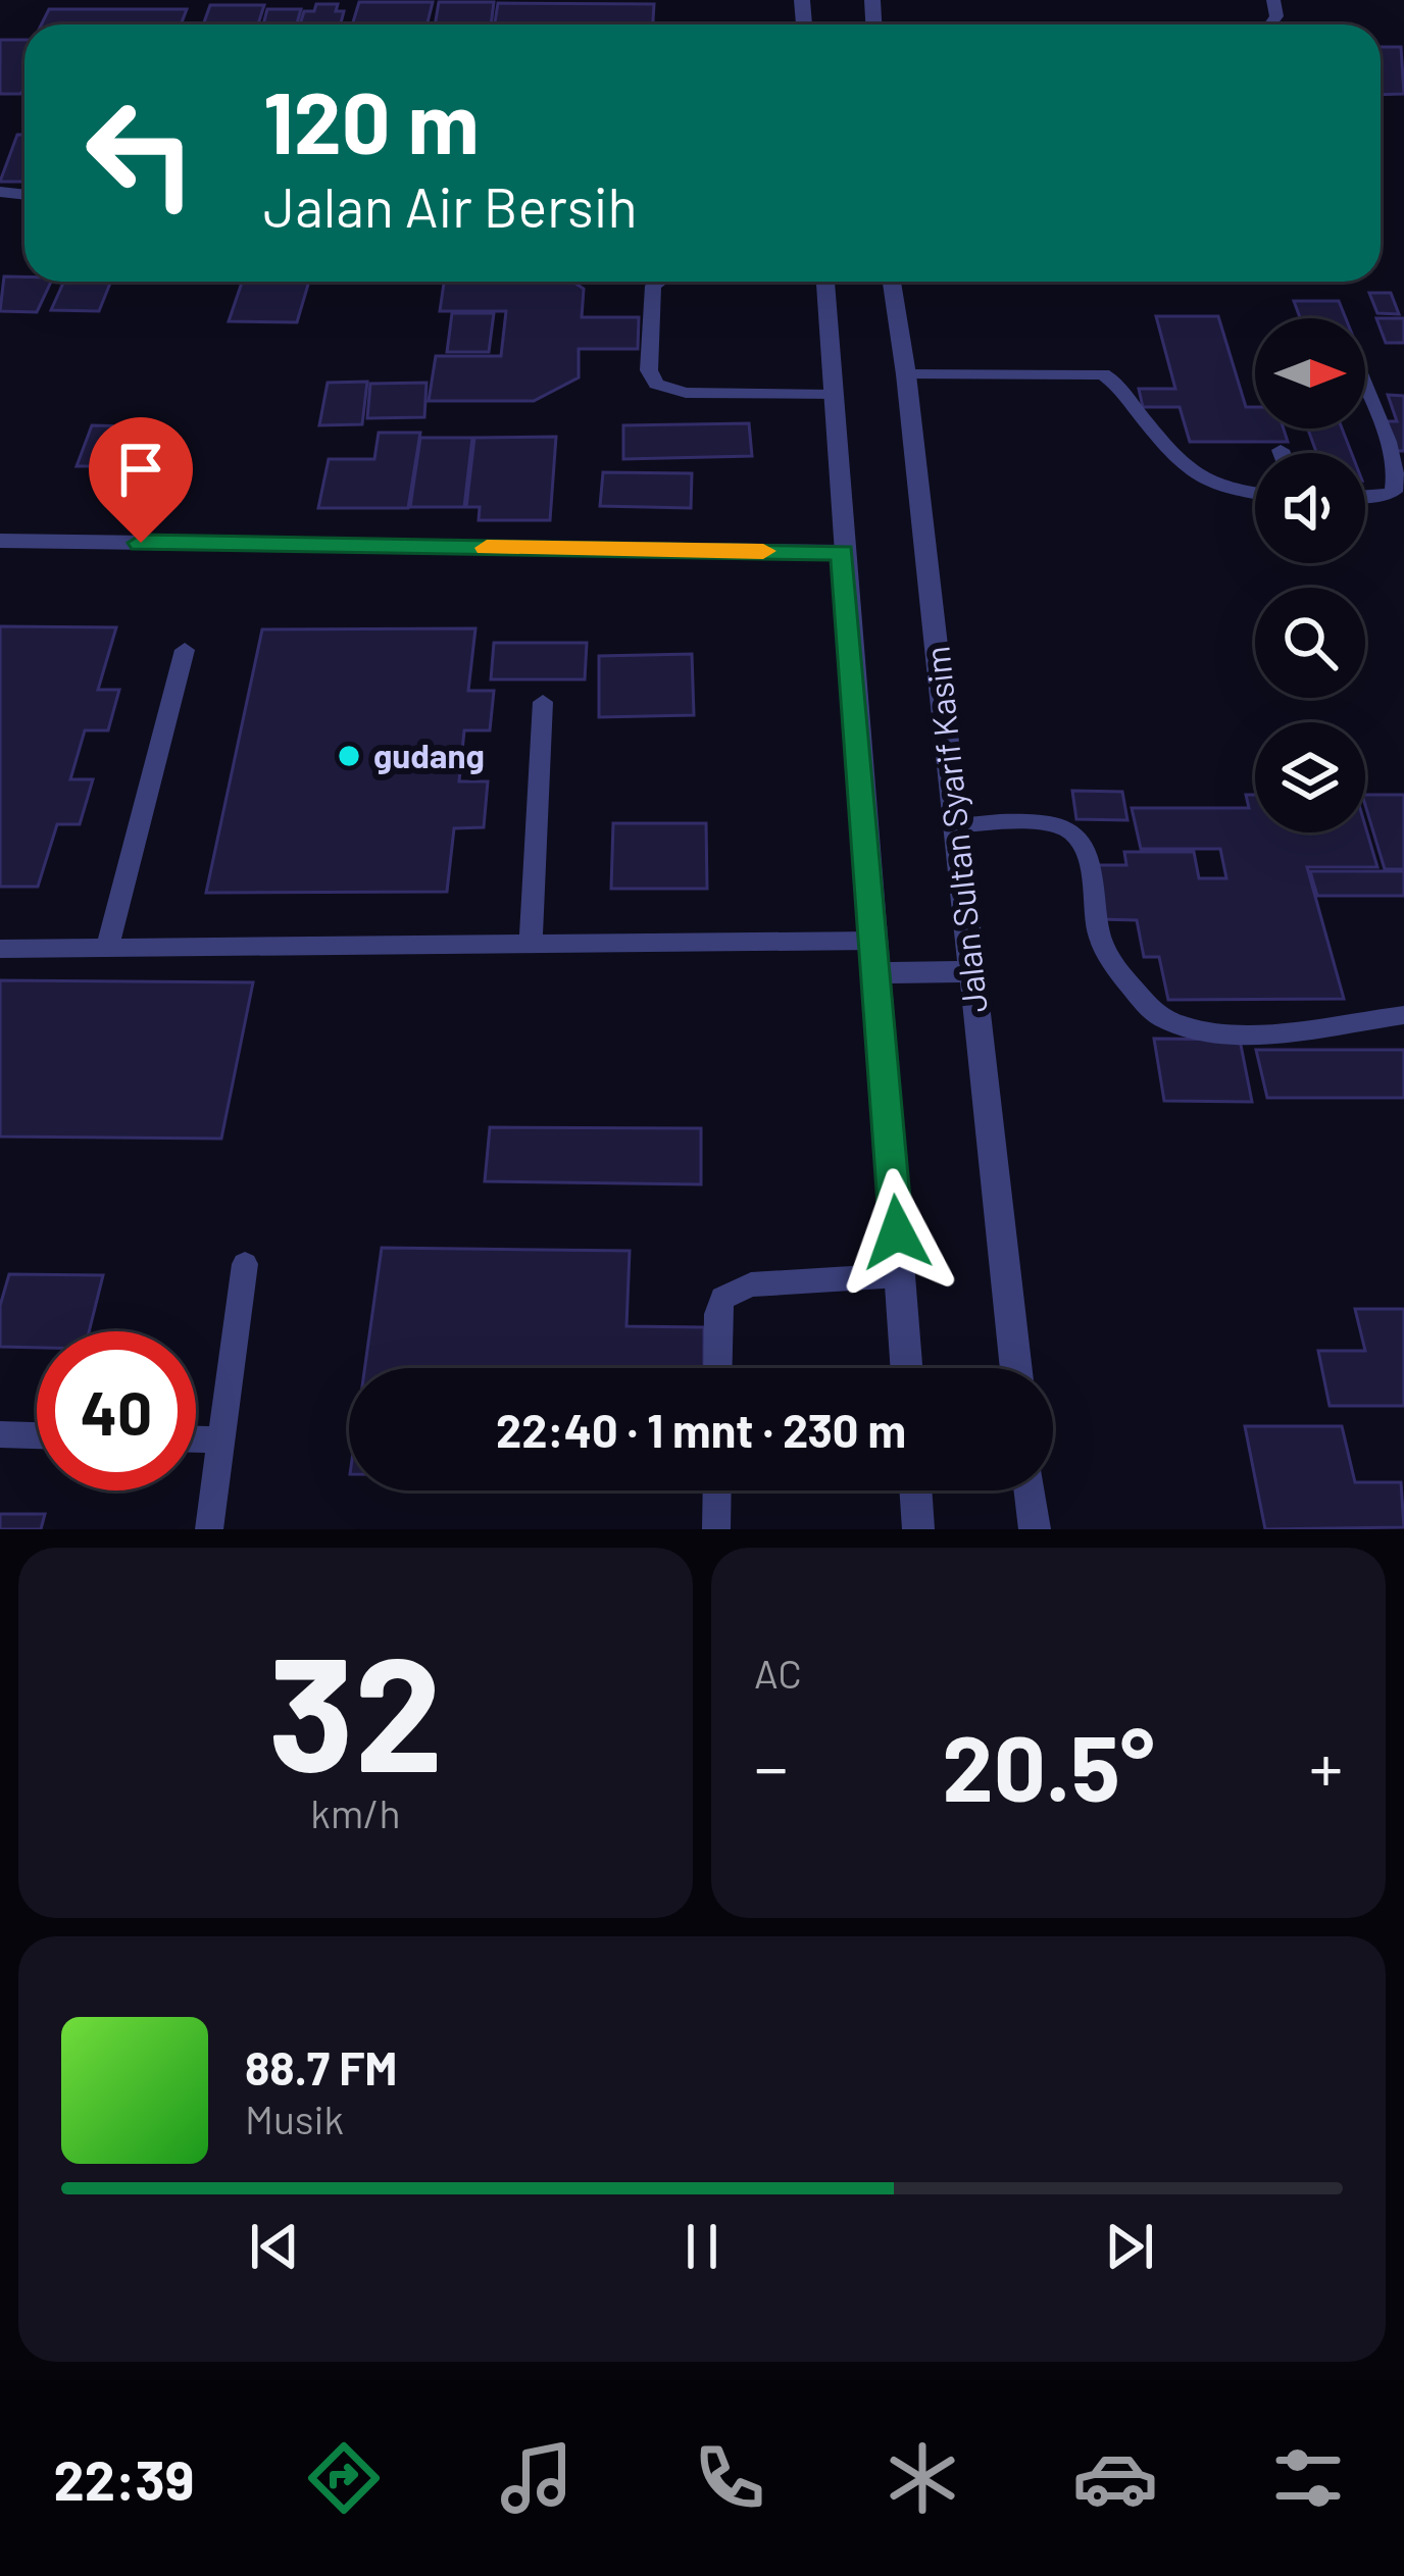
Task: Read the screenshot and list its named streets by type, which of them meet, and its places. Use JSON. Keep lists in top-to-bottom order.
{
  "streets": {
    "street": ["Jalan Sultan Syarif Kasim"]
  },
  "places": ["gudang"],
  "north": "right",
  "page": {
    "turn": ["120 m", "Jalan Air Bersih"],
    "limit": "40",
    "trip": "22:40 · 1 mnt · 230 m",
    "tile": [
      ["32", "km/h"],
      "AC"
    ],
    "heat": ["−", "20.5°", "+"],
    "song": ["88.7 FM", "Musik"],
    "tabs": "22:39"
  }
}
